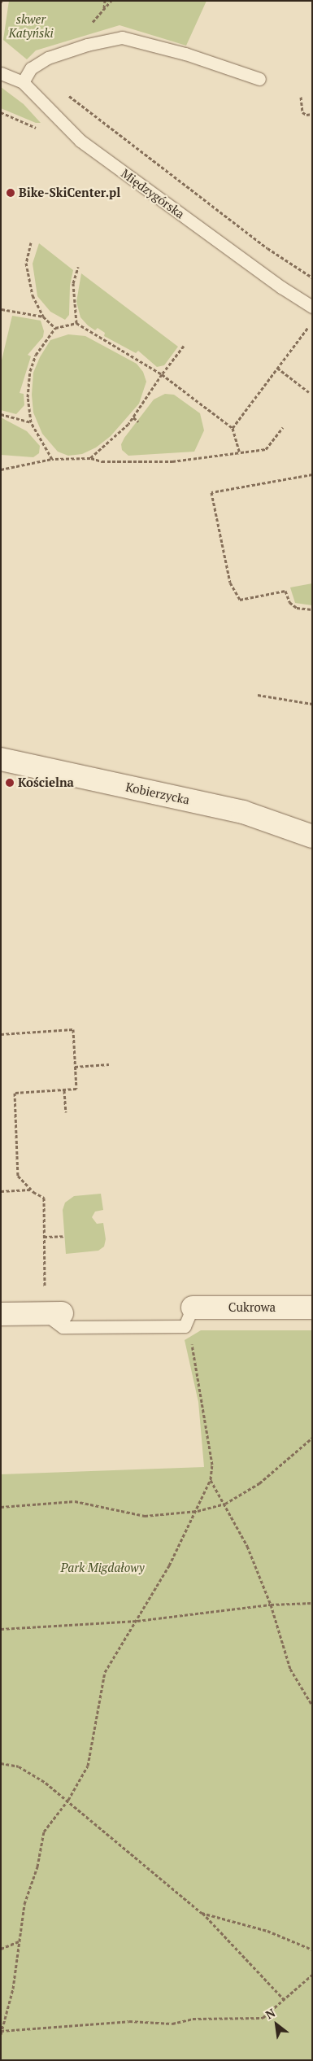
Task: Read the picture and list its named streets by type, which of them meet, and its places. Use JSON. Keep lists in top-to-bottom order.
{
  "streets": {
    "street": ["Kobierzycka", "Cukrowa"],
    "lane": ["Międzygórska"]
  },
  "parks": ["skwer Katyński", "Park Migdałowy"],
  "places": ["Bike-SkiCenter.pl", "Kościelna"],
  "north": "top left"
}
